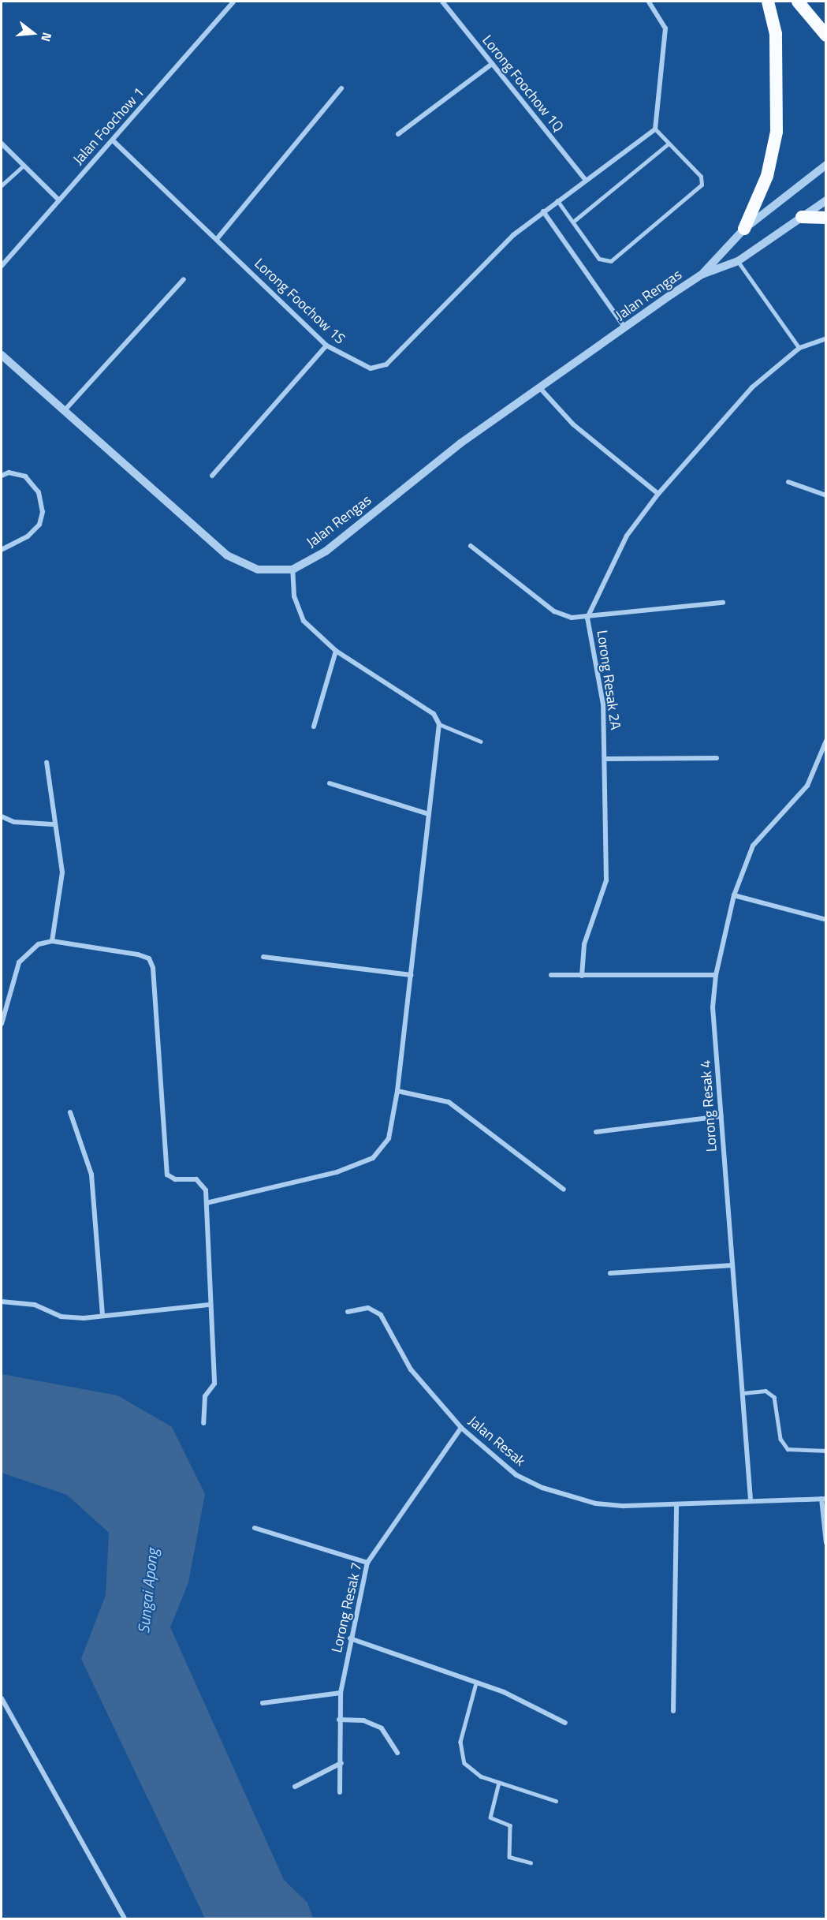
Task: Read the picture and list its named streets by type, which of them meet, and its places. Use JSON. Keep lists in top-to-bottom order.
{
  "streets": {
    "street": [
      "Lorong Foochow 1Q",
      "Jalan Foochow 1",
      "Jalan Rengas",
      "Lorong Foochow 1S",
      "Lorong Resak 2A",
      "Lorong Resak 4",
      "Jalan Resak",
      "Lorong Resak 7"
    ]
  },
  "crossings": [
    ["Lorong Foochow 1Q", "Lorong Foochow 1S"],
    ["Jalan Foochow 1", "Lorong Foochow 1S"],
    ["Lorong Resak 4", "Jalan Resak"],
    ["Jalan Resak", "Lorong Resak 7"]
  ],
  "water": ["Sungai Apong"],
  "north": "right"
}
